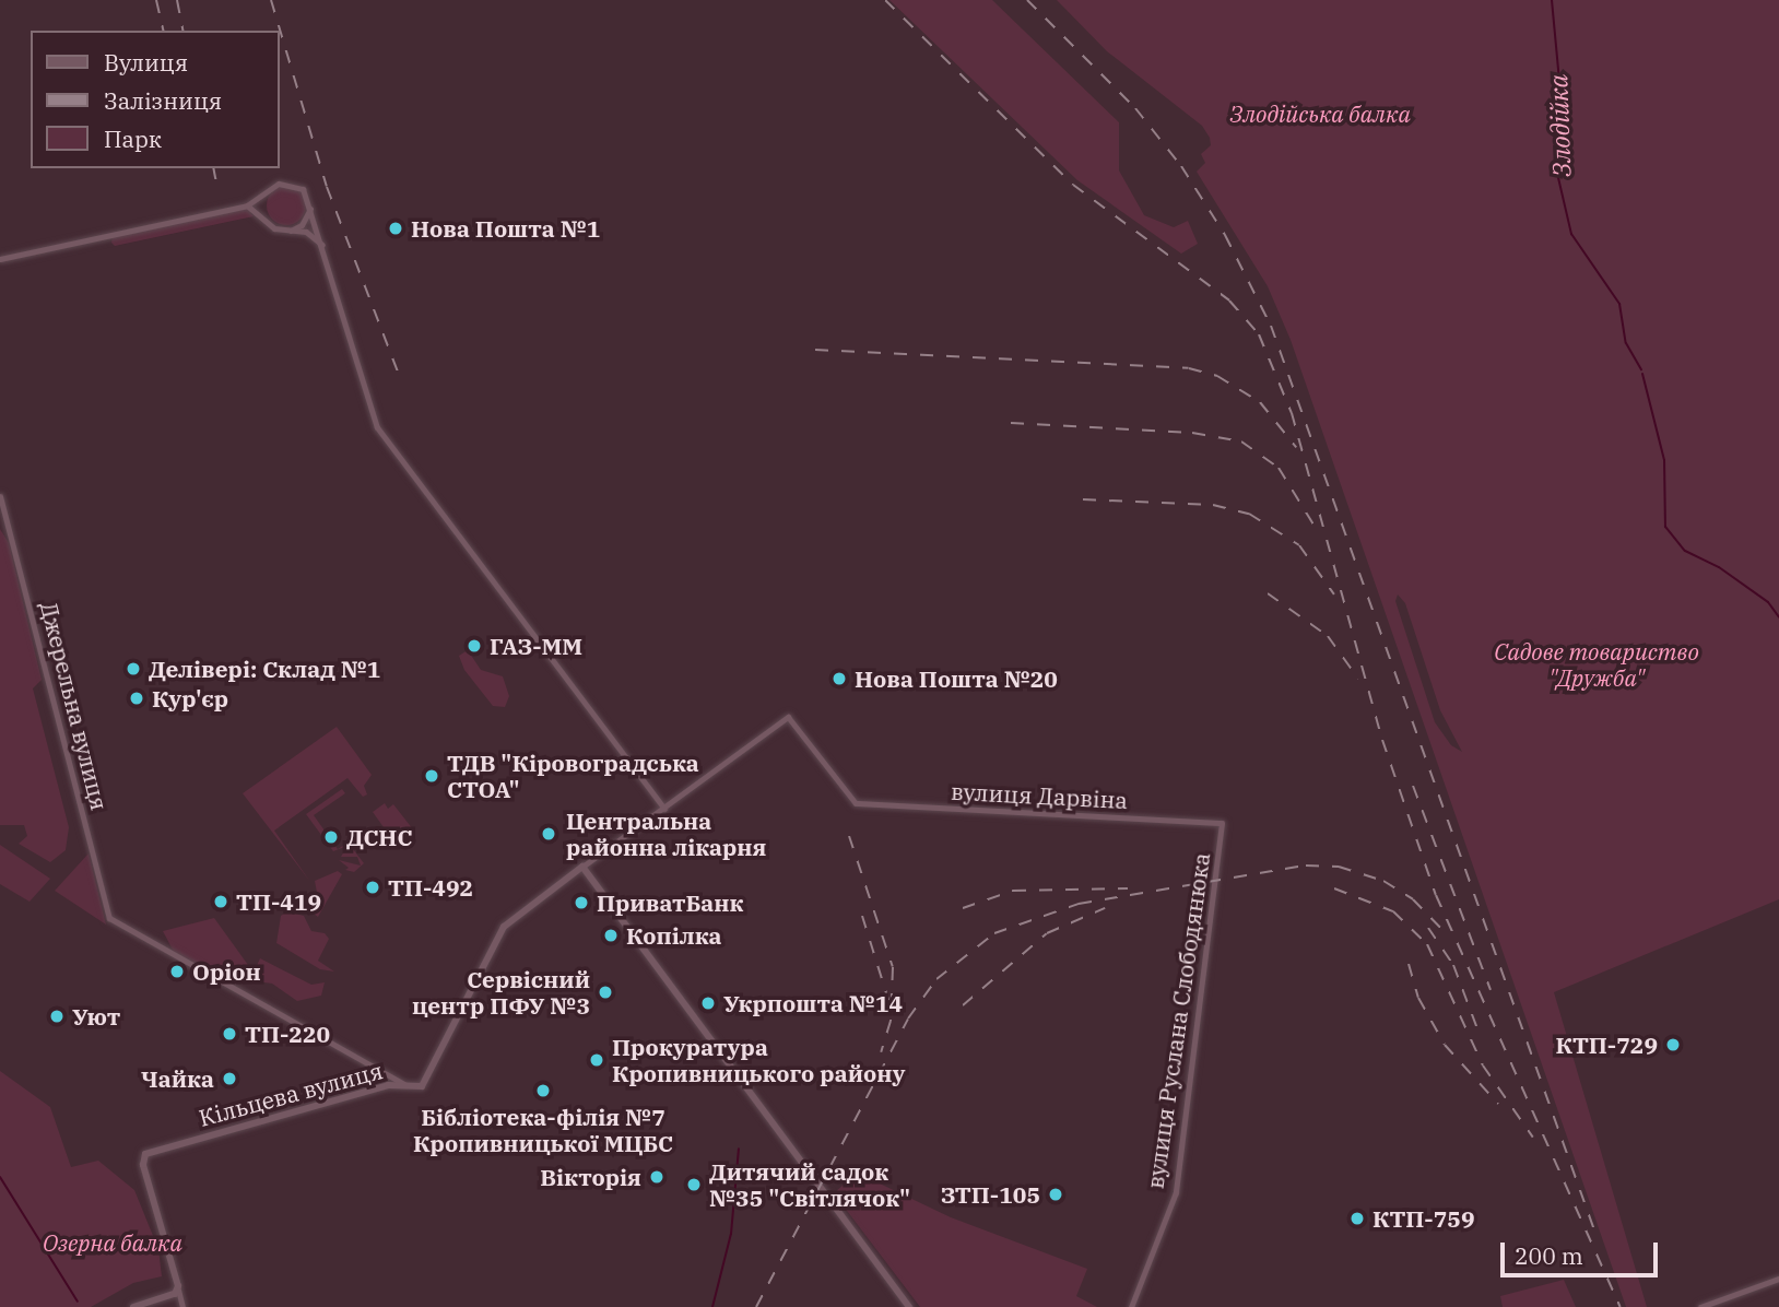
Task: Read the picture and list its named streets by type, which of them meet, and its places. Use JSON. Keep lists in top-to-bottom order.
{
  "streets": {
    "main road": ["Кільцева вулиця"],
    "street": ["Джерельна вулиця", "вулиця Дарвіна", "вулиця Руслана Слободянюка"]
  },
  "crossings": [
    ["Джерельна вулиця", "Кільцева вулиця"],
    ["вулиця Дарвіна", "вулиця Руслана Слободянюка"],
    ["вулиця Дарвіна", "Кільцева вулиця"]
  ],
  "water": ["Злодійка"],
  "parks": ["Злодійська балка", "Садове товариство \"Дружба\"", "Озерна балка"],
  "places": [
    "Нова Пошта №1",
    "ГАЗ-ММ",
    "Делівері: Склад №1",
    "Нова Пошта №20",
    "Кур'єр",
    "ТДВ \"Кіровоградська СТОА\"",
    "Центральна районна лікарня",
    "ДСНС",
    "ТП-492",
    "ТП-419",
    "ПриватБанк",
    "Копілка",
    "Оріон",
    "Сервісний центр ПФУ №3",
    "Укрпошта №14",
    "Уют",
    "ТП-220",
    "КТП-729",
    "Прокуратура Кропивницького району",
    "Чайка",
    "Бібліотека-філія №7 Кропивницької МЦБС",
    "Вікторія",
    "Дитячий садок №35 \"Світлячок\"",
    "ЗТП-105",
    "КТП-759"
  ],
  "legend": ["Вулиця", "Залізниця", "Парк"],
  "scale_bar": "200 m"
}
